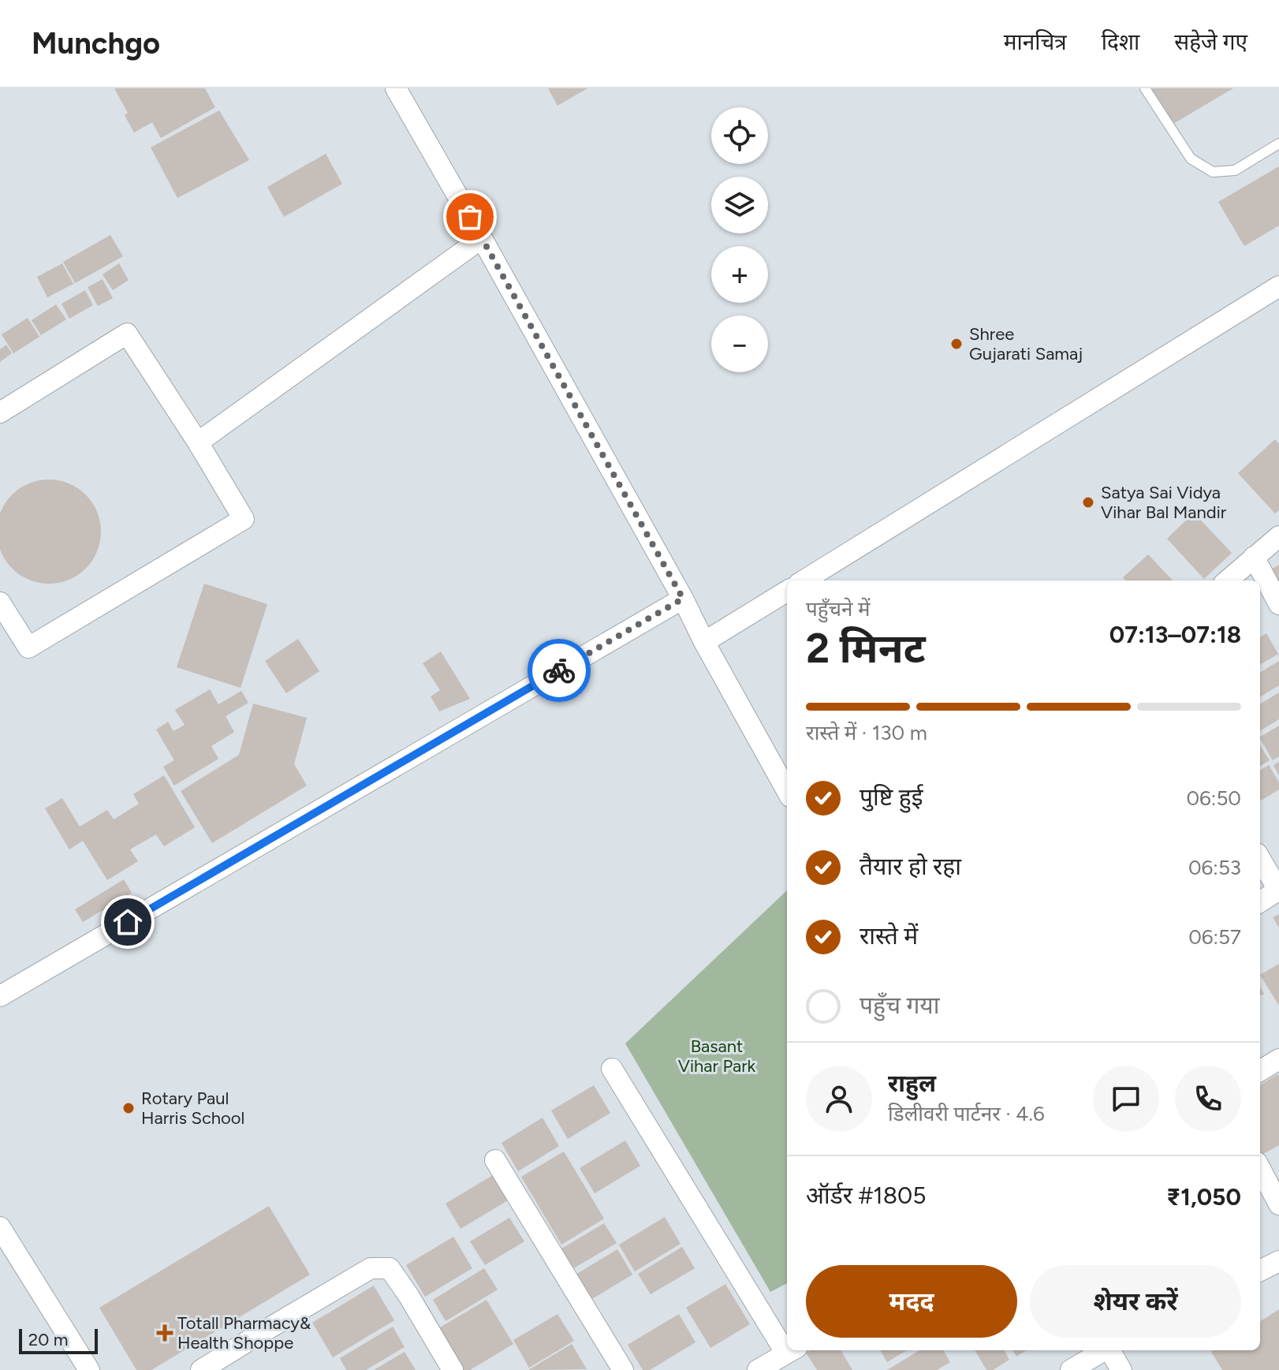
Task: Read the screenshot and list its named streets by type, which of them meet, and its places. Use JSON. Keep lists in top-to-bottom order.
{
  "parks": ["Basant Vihar Park"],
  "places": {
    "other": ["Shree Gujarati Samaj", "Satya Sai Vidya Vihar Bal Mandir", "Rotary Paul Harris School"],
    "health": ["Totall Pharmacy& Health Shoppe"]
  },
  "scale_bar": "20 m",
  "page": {
    "header": "Munchgo",
    "nav": ["मानचित्र", "दिशा", "सहेजे गए"],
    "map_buttons": ["+", "−"],
    "heading": ["2 मिनट", "पहुँचने में", "07:13–07:18"],
    "panel": [
      "राहुल",
      "डिलीवरी पार्टनर · 4.6",
      "ऑर्डर #1805",
      "₹1,050"
    ],
    "bar": "रास्ते में · 130 m",
    "list": [
      ["पुष्टि हुई", "06:50"],
      ["तैयार हो रहा", "06:53"],
      ["रास्ते में", "06:57"],
      "पहुँच गया"
    ],
    "buttons": ["मदद", "शेयर करें"],
    "scale": "20 m"
  }
}
